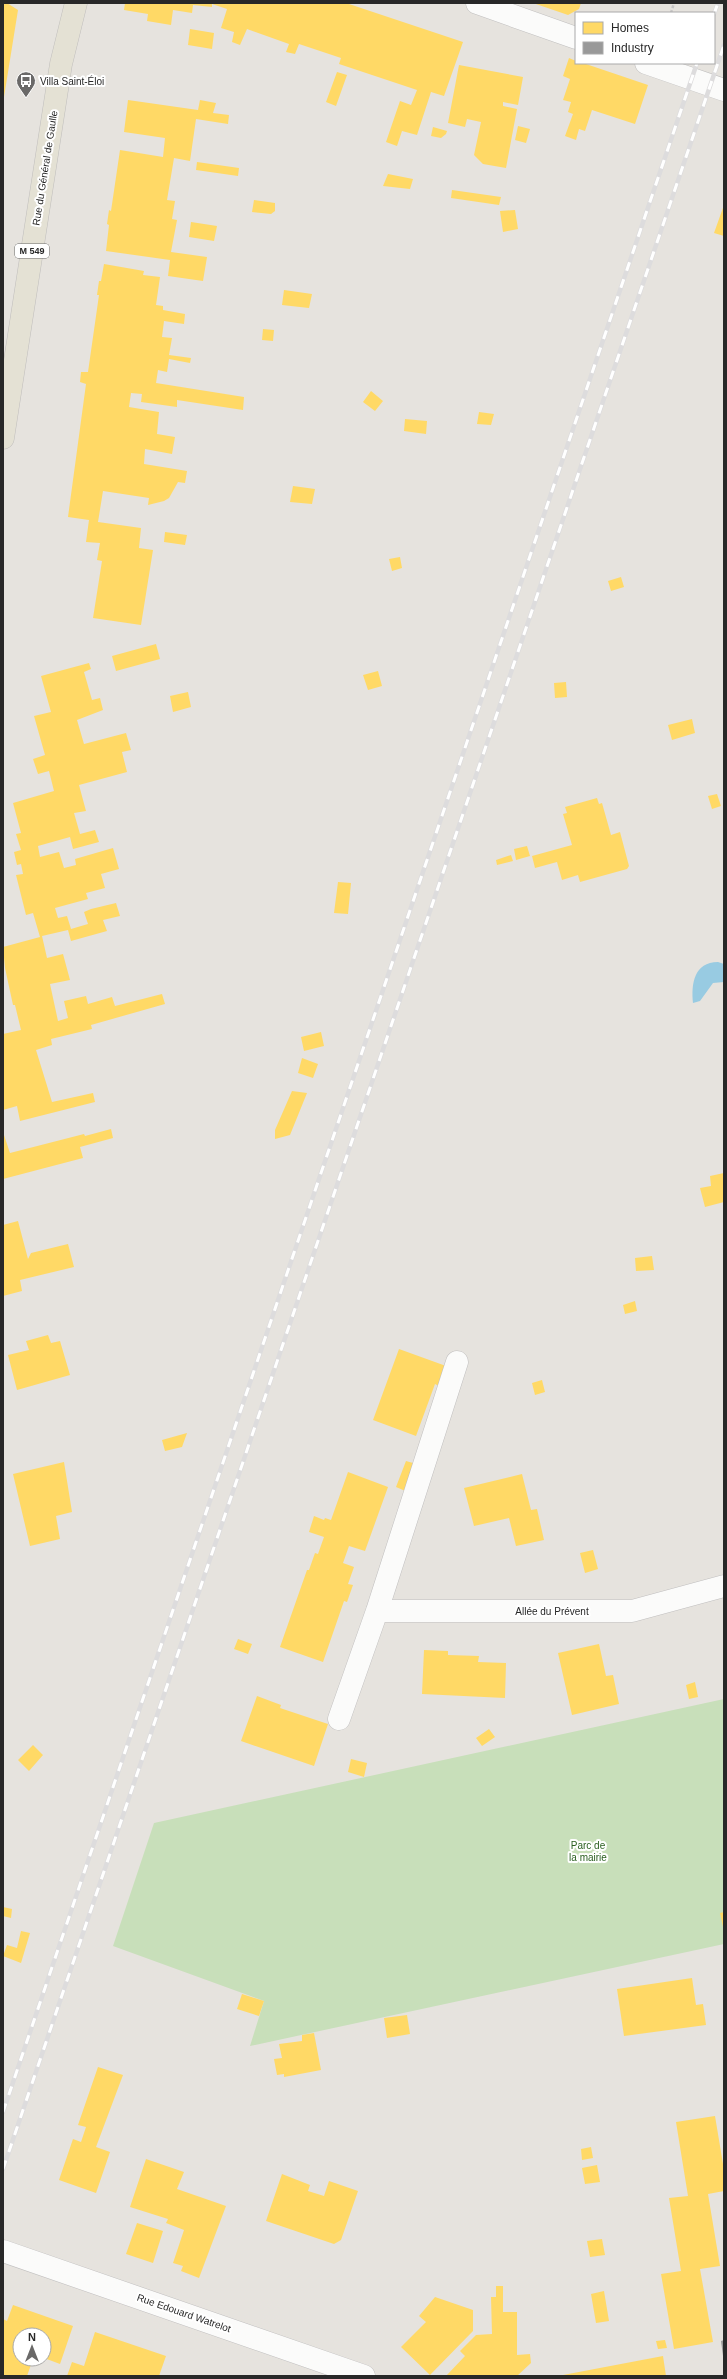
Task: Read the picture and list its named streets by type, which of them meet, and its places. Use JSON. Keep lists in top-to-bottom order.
{
  "streets": {
    "main road": ["Rue du Général de Gaulle", "M 549"],
    "street": ["Allée du Prévent", "Rue Edouard Watrelot"]
  },
  "parks": ["Parc de la mairie"],
  "places": {
    "bus stop": ["Villa Saint-Éloi"]
  },
  "legend": ["Homes", "Industry"],
  "north": "top"
}
